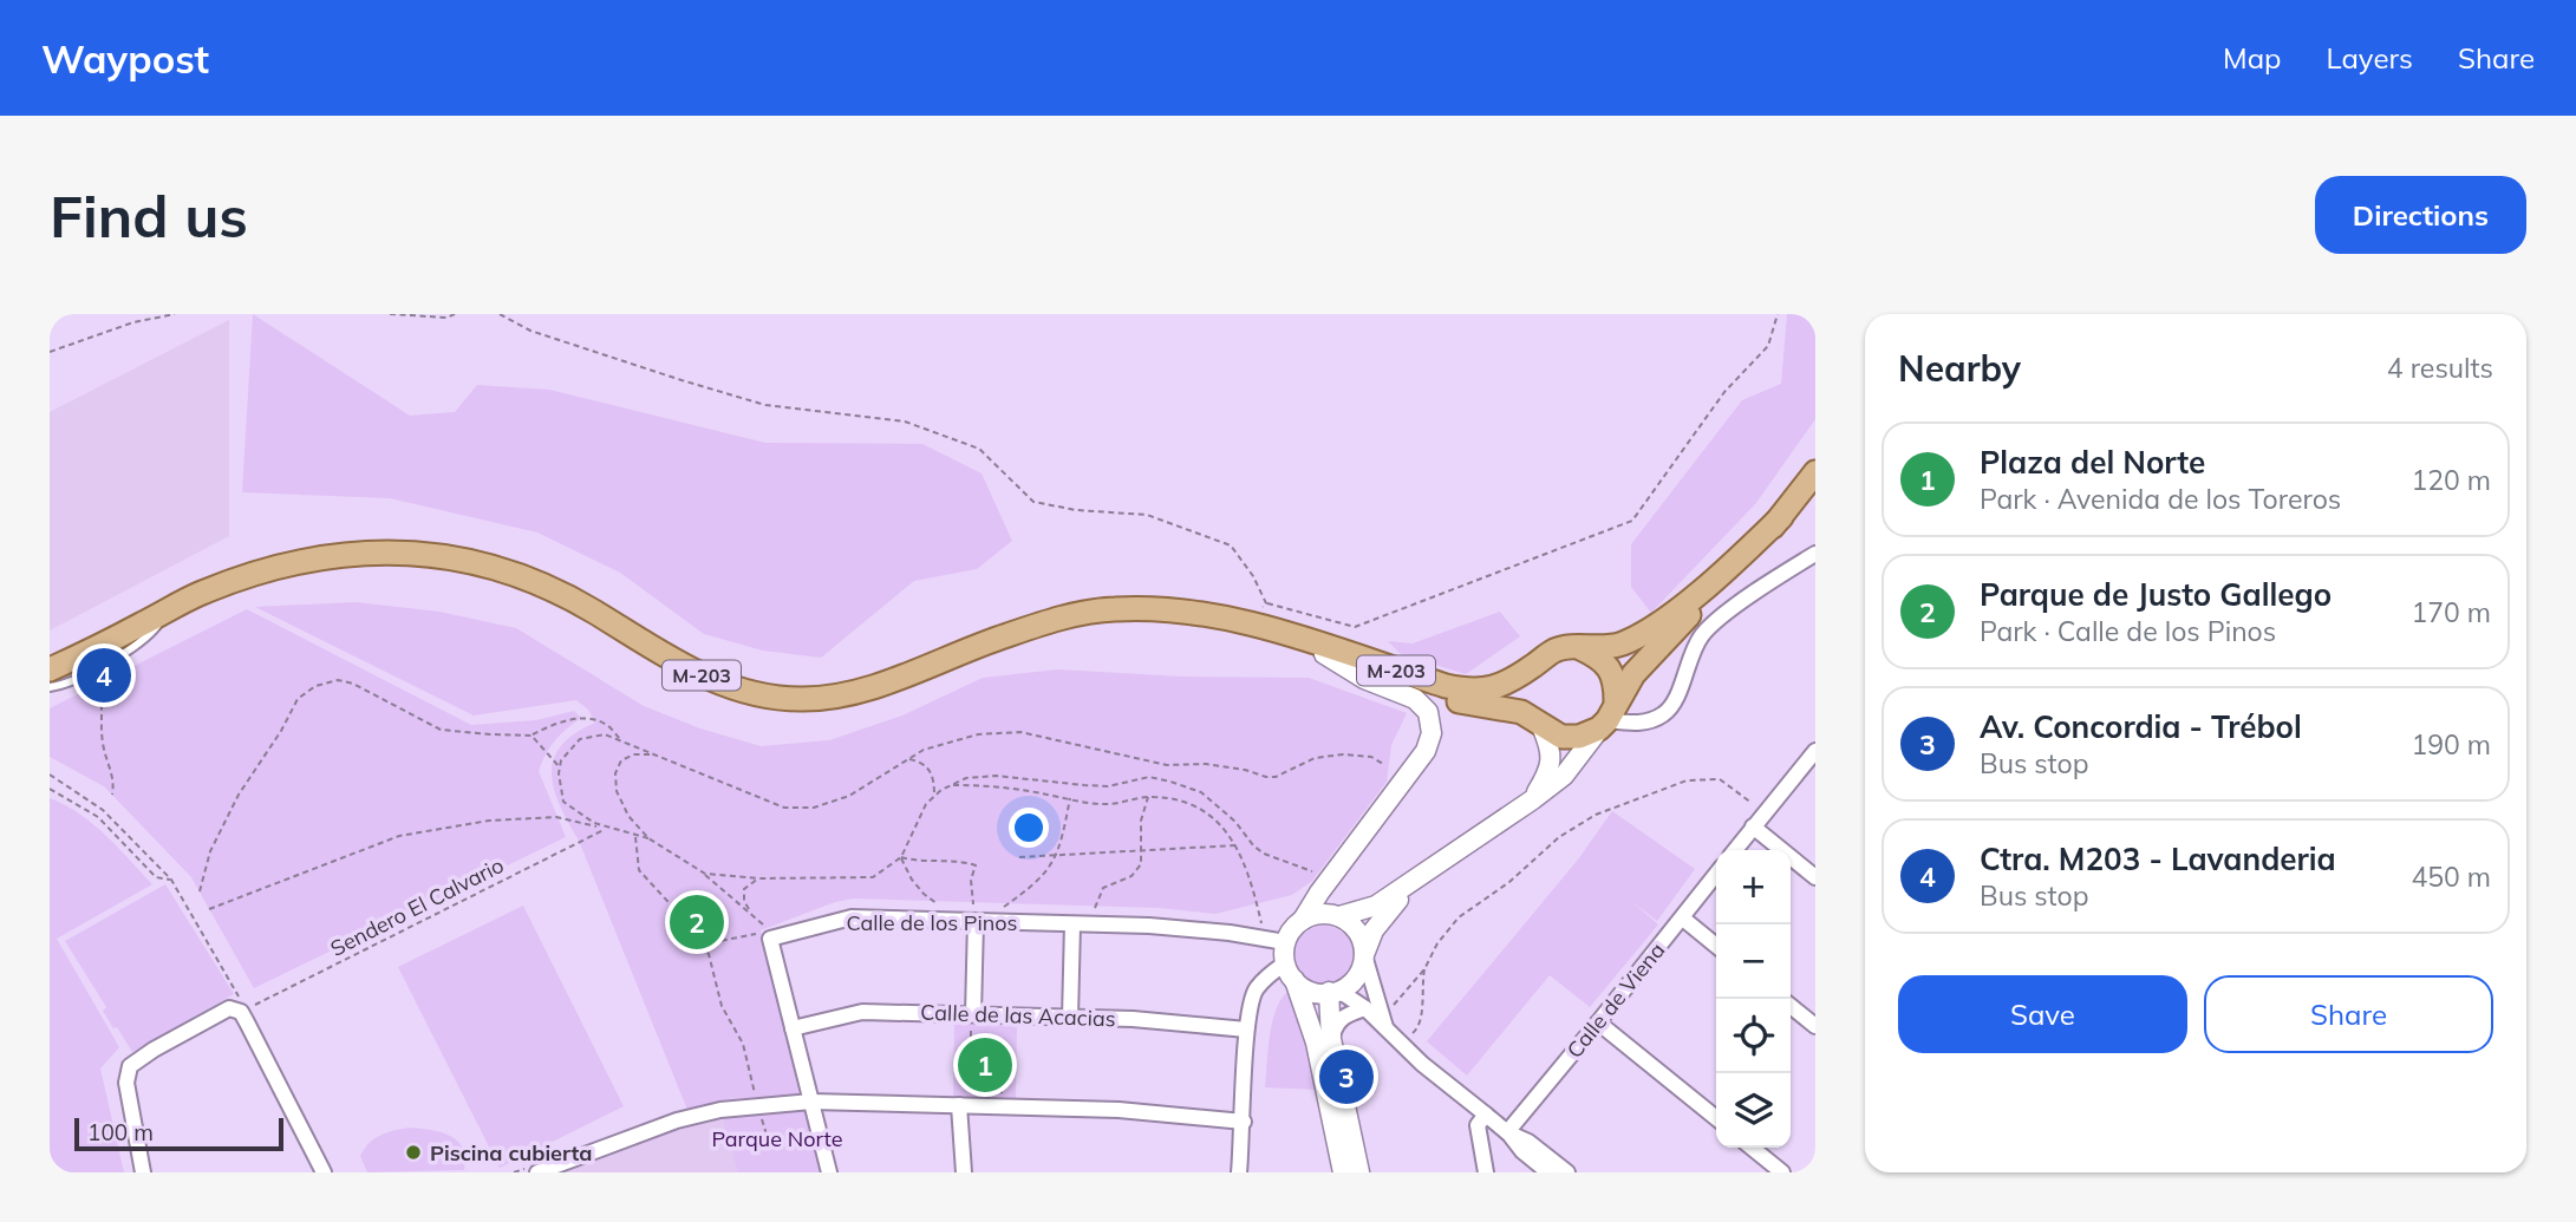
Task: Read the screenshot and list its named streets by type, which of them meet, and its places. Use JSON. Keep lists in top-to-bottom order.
{
  "streets": {
    "main road": ["M-203"],
    "street": ["Calle de los Pinos", "Calle de Viena", "Calle de las Acacias"],
    "path": ["Sendero El Calvario"]
  },
  "crossings": [
    ["Calle de los Pinos", "Calle de las Acacias"]
  ],
  "parks": ["Parque Norte"],
  "places": ["Piscina cubierta"],
  "scale_bar": "100 m",
  "page": {
    "header": "Waypost",
    "nav": ["Map", "Layers", "Share"],
    "buttons": [
      "Directions",
      ["Save", "Share"]
    ],
    "title": "Find us",
    "heading": ["Nearby", "4 results"],
    "list": [
      {
        "mark": "1",
        "name": "Plaza del Norte",
        "note": "Park · Avenida de los Toreros",
        "value": "120 m"
      },
      {
        "mark": "2",
        "name": "Parque de Justo Gallego",
        "note": "Park · Calle de los Pinos",
        "value": "170 m"
      },
      {
        "mark": "3",
        "name": "Av. Concordia - Trébol",
        "note": "Bus stop",
        "value": "190 m"
      },
      {
        "mark": "4",
        "name": "Ctra. M203 - Lavanderia",
        "note": "Bus stop",
        "value": "450 m"
      }
    ],
    "pins": [
      "4",
      "2",
      "1",
      "3"
    ],
    "map_buttons": ["+", "−"],
    "scale": "100 m"
  }
}
